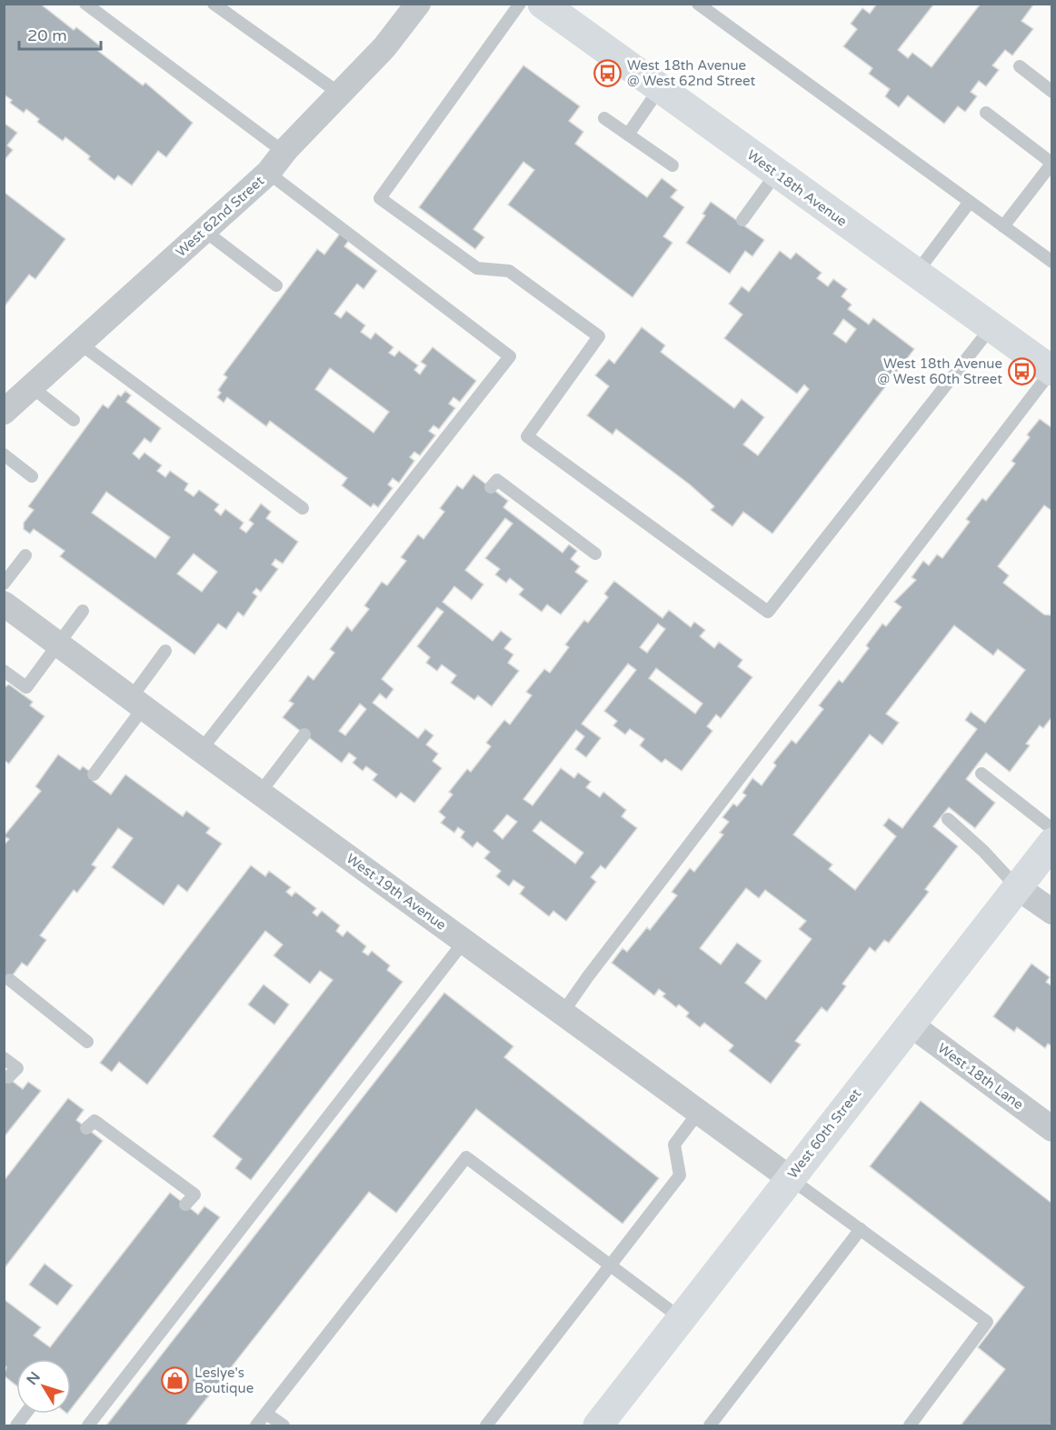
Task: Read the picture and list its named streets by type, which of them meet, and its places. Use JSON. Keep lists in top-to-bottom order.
{
  "streets": {
    "street": [
      "West 18th Avenue",
      "West 62nd Street",
      "West 19th Avenue",
      "West 18th Lane",
      "West 60th Street"
    ]
  },
  "crossings": [
    ["West 19th Avenue", "West 60th Street"],
    ["West 18th Lane", "West 60th Street"]
  ],
  "places": {
    "bus stop": ["West 18th Avenue @ West 62nd Street", "West 18th Avenue @ West 60th Street"],
    "shop": ["Leslye's Boutique"]
  },
  "scale_bar": "20 m",
  "north": "top left"
}
